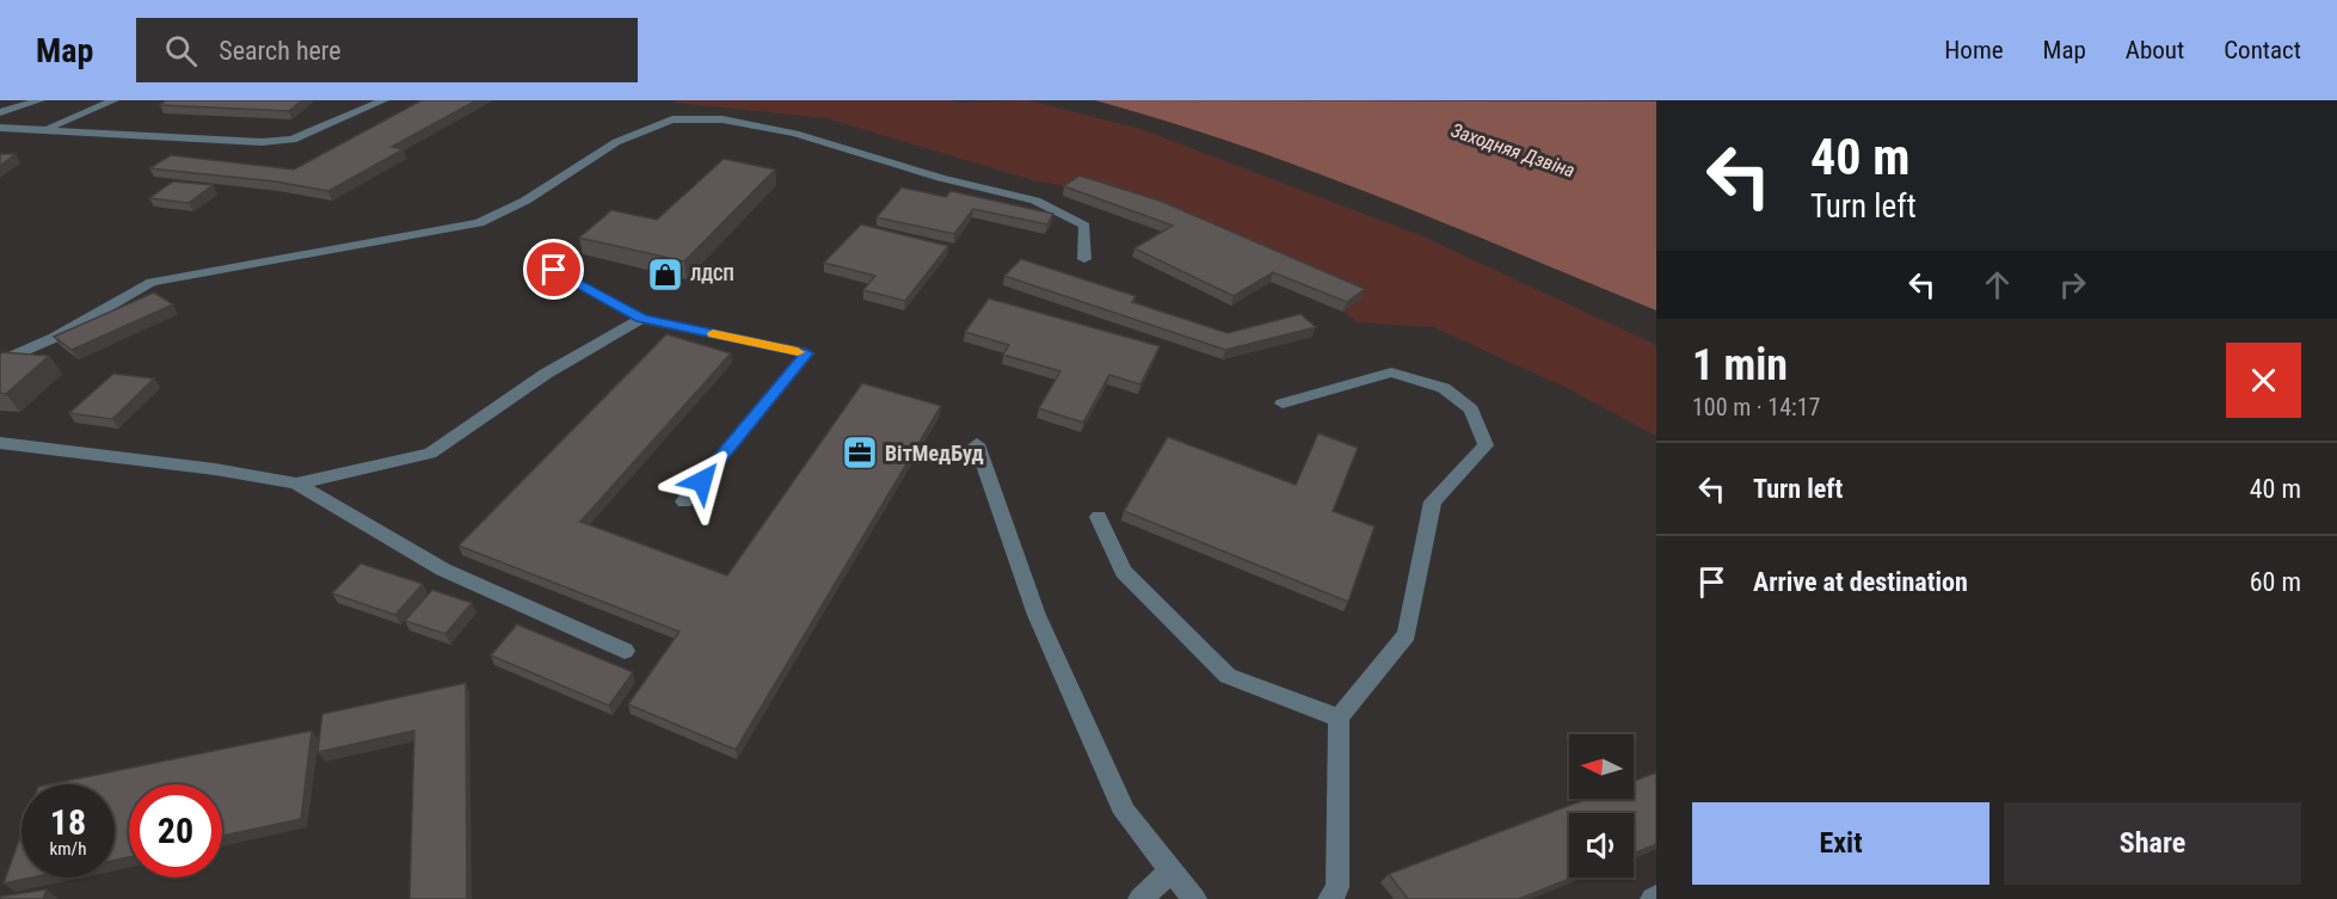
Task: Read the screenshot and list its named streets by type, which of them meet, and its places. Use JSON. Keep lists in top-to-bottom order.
{
  "water": ["Заходняя Дзвіна"],
  "places": {
    "shop": ["ЛДСП"],
    "office": ["ВітМедБуд"]
  },
  "north": "left",
  "page": {
    "header": "Map",
    "search": "Search here",
    "nav": [
      "Home",
      "Map",
      "About",
      "Contact"
    ],
    "turn": ["40 m", "Turn left"],
    "heading": ["1 min", "100 m · 14:17"],
    "list": [
      {
        "name": "Turn left",
        "value": "40 m"
      },
      {
        "name": "Arrive at destination",
        "value": "60 m"
      }
    ],
    "speed": "18 km/h",
    "limit": "20",
    "buttons": ["Exit", "Share"]
  }
}
